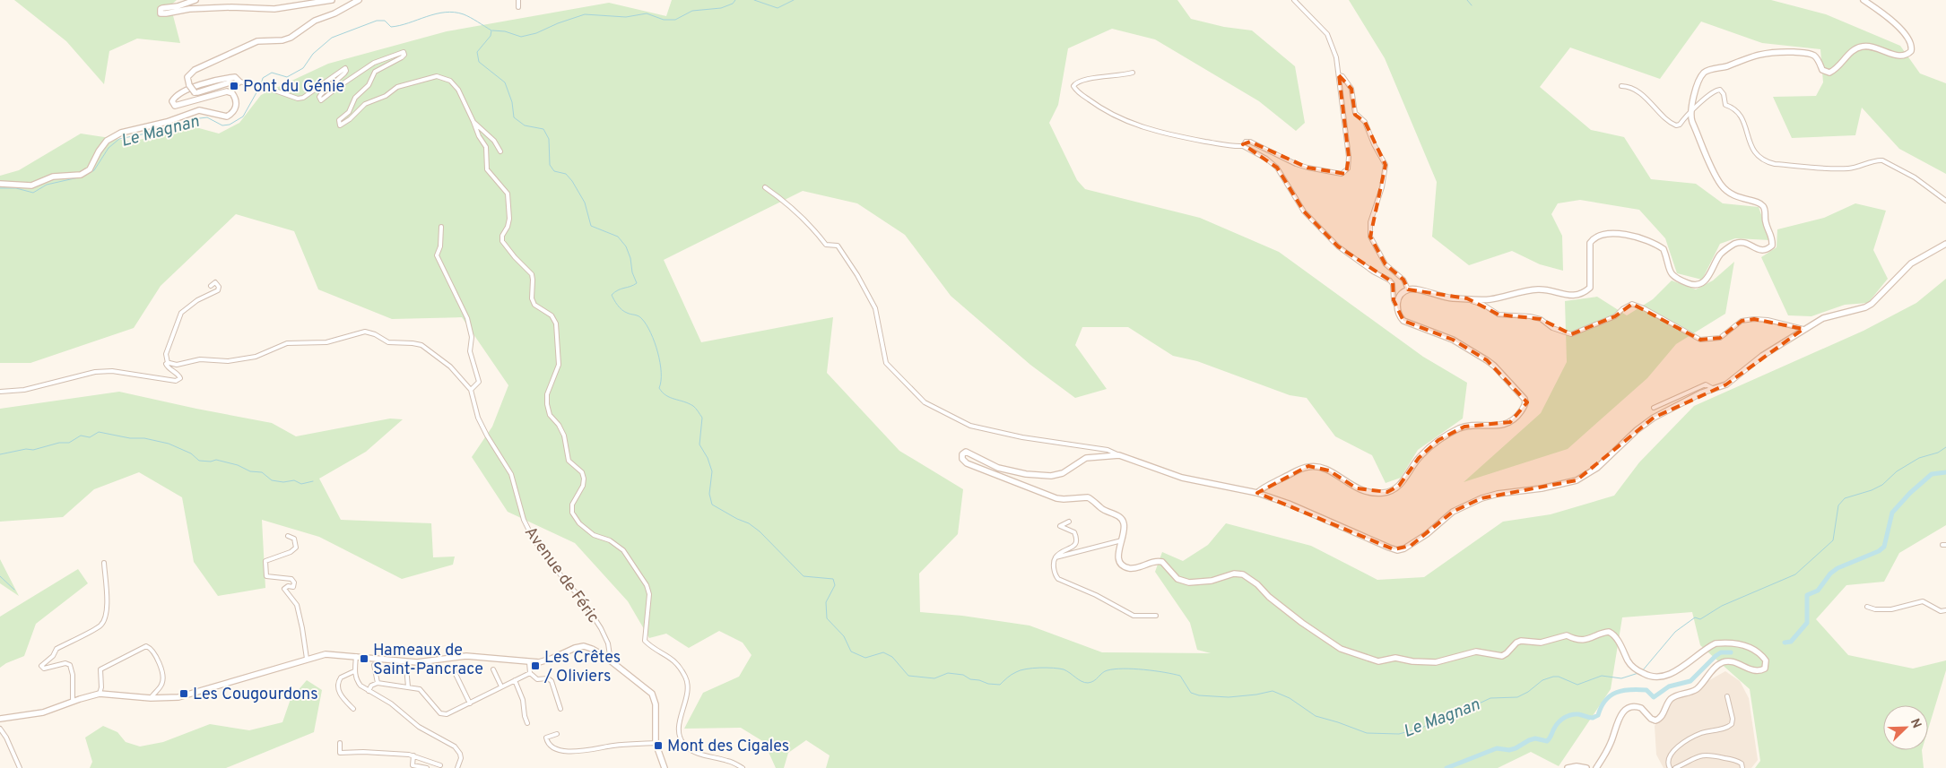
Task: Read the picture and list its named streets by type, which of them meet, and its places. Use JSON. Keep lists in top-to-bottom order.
{
  "streets": {
    "street": ["Avenue de Féric"]
  },
  "water": ["Le Magnan"],
  "places": {
    "transit": [
      "Pont du Génie",
      "Hameaux de Saint-Pancrace",
      "Les Crêtes / Oliviers",
      "Les Cougourdons",
      "Mont des Cigales"
    ]
  },
  "north": "top right"
}
